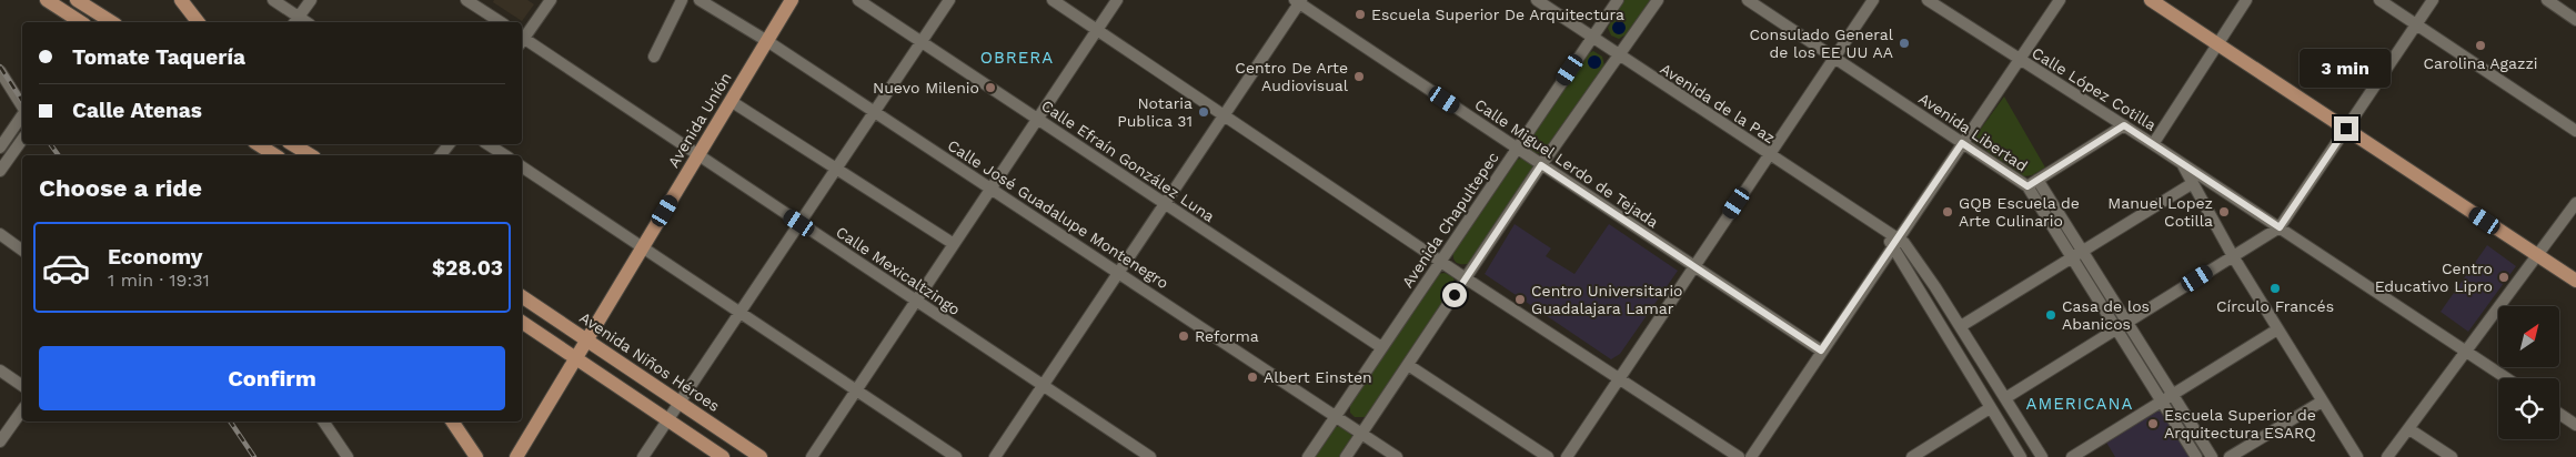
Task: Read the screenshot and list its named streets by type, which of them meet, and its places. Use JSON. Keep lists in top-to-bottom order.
{
  "streets": {
    "main road": ["Avenida Unión", "Avenida Niños Héroes"],
    "street": [
      "Calle López Cotilla",
      "Avenida de la Paz",
      "Avenida Libertad",
      "Calle Efraín González Luna",
      "Calle Miguel Lerdo de Tejada",
      "Calle José Guadalupe Montenegro",
      "Avenida Chapultepec",
      "Calle Mexicaltzingo"
    ]
  },
  "crossings": [
    ["Avenida de la Paz", "Avenida Chapultepec"],
    ["Avenida Unión", "Calle José Guadalupe Montenegro"],
    ["Avenida Unión", "Calle Mexicaltzingo"],
    ["Avenida Unión", "Avenida Niños Héroes"],
    ["Calle Efraín González Luna", "Avenida Chapultepec"],
    ["Calle Miguel Lerdo de Tejada", "Avenida Chapultepec"],
    ["Calle José Guadalupe Montenegro", "Avenida Chapultepec"]
  ],
  "districts": ["OBRERA", "AMERICANA"],
  "places": [
    "Escuela Superior De Arquitectura",
    "Consulado General de los EE UU AA",
    "Carolina Agazzi",
    "Centro De Arte Audiovisual",
    "Nuevo Milenio",
    "Notaria Publica 31",
    "GQB Escuela de Arte Culinario",
    "Manuel Lopez Cotilla",
    "Centro Educativo Lipro",
    "Círculo Francés",
    "Centro Universitario Guadalajara Lamar",
    "Casa de los Abanicos",
    "Reforma",
    "Albert Einsten",
    "Escuela Superior de Arquitectura ESARQ"
  ],
  "north": "top right",
  "page": {
    "banner": ["Tomate Taquería", "Calle Atenas"],
    "bubble": "3 min",
    "heading": "Choose a ride",
    "list": [
      {
        "name": "Economy",
        "note": "1 min · 19:31",
        "value": "$28.03"
      }
    ],
    "buttons": "Confirm"
  }
}
